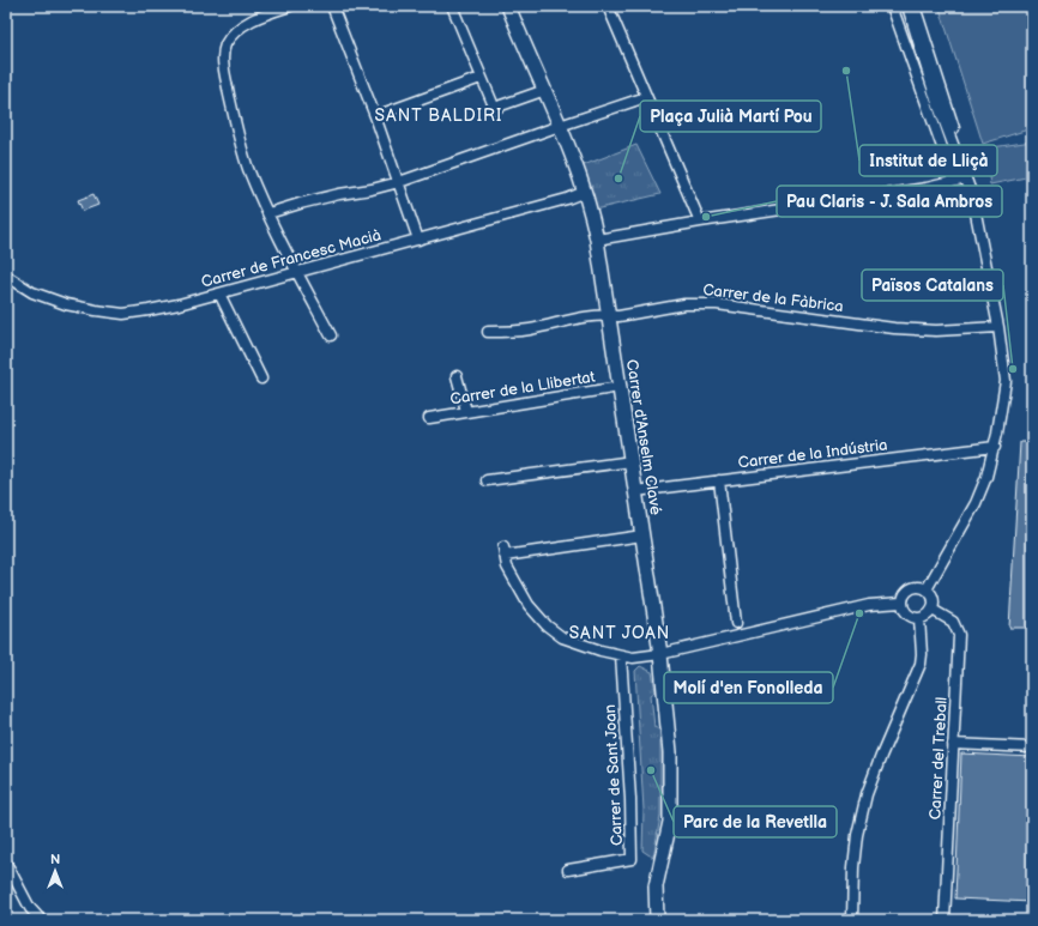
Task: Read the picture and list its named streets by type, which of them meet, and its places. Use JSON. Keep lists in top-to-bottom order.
{
  "streets": {
    "street": [
      "Carrer de Francesc Macià",
      "Carrer de la Fàbrica",
      "Carrer de la Llibertat",
      "Carrer d'Anselm Clavé",
      "Carrer de la Indústria",
      "Carrer del Treball",
      "Carrer de Sant Joan"
    ]
  },
  "crossings": [
    ["Carrer de Francesc Macià", "Carrer d'Anselm Clavé"],
    ["Carrer de la Fàbrica", "Carrer d'Anselm Clavé"],
    ["Carrer de la Llibertat", "Carrer d'Anselm Clavé"],
    ["Carrer d'Anselm Clavé", "Carrer de la Indústria"]
  ],
  "districts": ["SANT BALDIRI", "SANT JOAN"],
  "places": [
    "Institut de Lliçà",
    "Plaça Julià Martí Pou",
    "Pau Claris - J. Sala Ambros",
    "Països Catalans",
    "Molí d'en Fonolleda",
    "Parc de la Revetlla"
  ],
  "north": "top"
}
